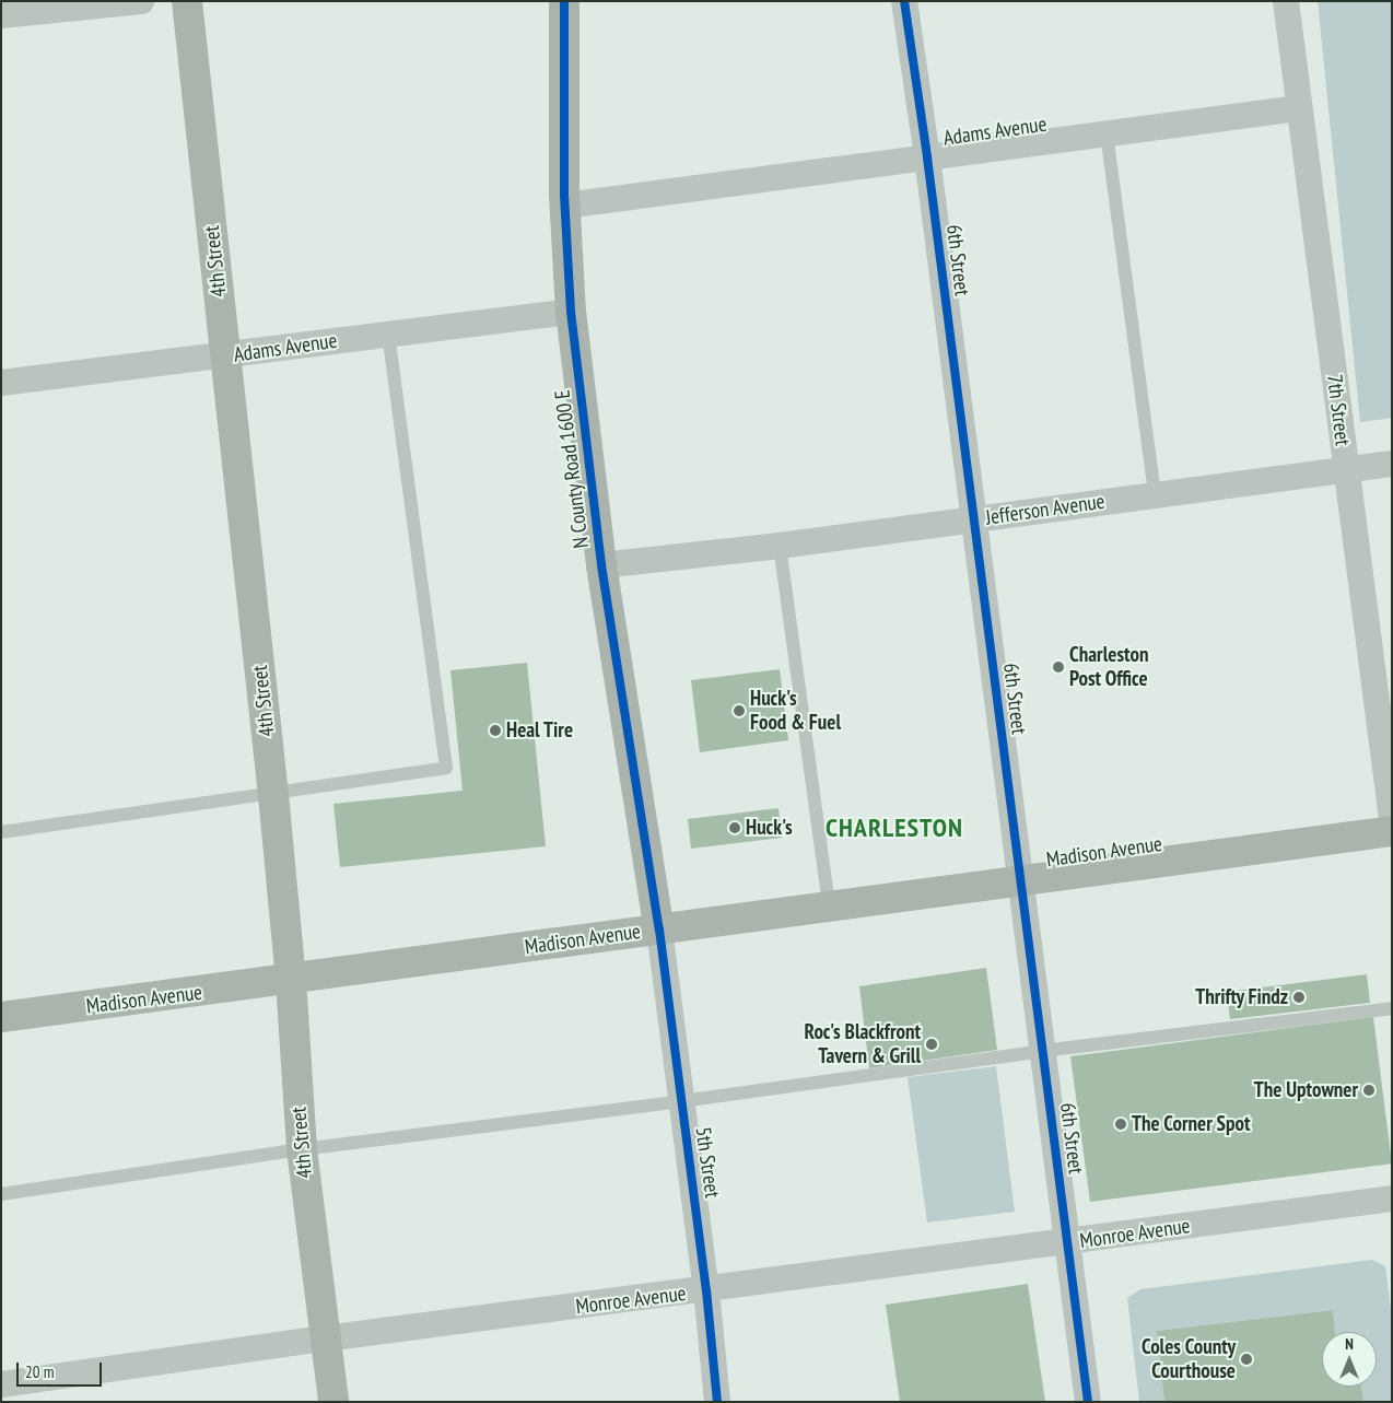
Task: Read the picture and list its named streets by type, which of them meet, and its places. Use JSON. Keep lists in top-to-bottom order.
{
  "streets": {
    "street": [
      "Adams Avenue",
      "6th Street",
      "4th Street",
      "7th Street",
      "N County Road 1600 E",
      "Jefferson Avenue",
      "Madison Avenue",
      "5th Street",
      "Monroe Avenue"
    ]
  },
  "crossings": [
    ["Adams Avenue", "6th Street"],
    ["Adams Avenue", "4th Street"],
    ["Adams Avenue", "7th Street"],
    ["Adams Avenue", "N County Road 1600 E"],
    ["6th Street", "Jefferson Avenue"],
    ["6th Street", "Madison Avenue"],
    ["6th Street", "Monroe Avenue"],
    ["4th Street", "Madison Avenue"],
    ["4th Street", "Monroe Avenue"],
    ["7th Street", "Jefferson Avenue"],
    ["N County Road 1600 E", "Jefferson Avenue"],
    ["N County Road 1600 E", "Madison Avenue"],
    ["N County Road 1600 E", "5th Street"],
    ["Madison Avenue", "5th Street"],
    ["5th Street", "Monroe Avenue"]
  ],
  "districts": ["CHARLESTON"],
  "places": [
    "Charleston Post Office",
    "Huck's Food & Fuel",
    "Heal Tire",
    "Huck's",
    "Thrifty Findz",
    "Roc's Blackfront Tavern & Grill",
    "The Uptowner",
    "The Corner Spot",
    "Coles County Courthouse"
  ],
  "scale_bar": "20 m",
  "north": "top"
}
